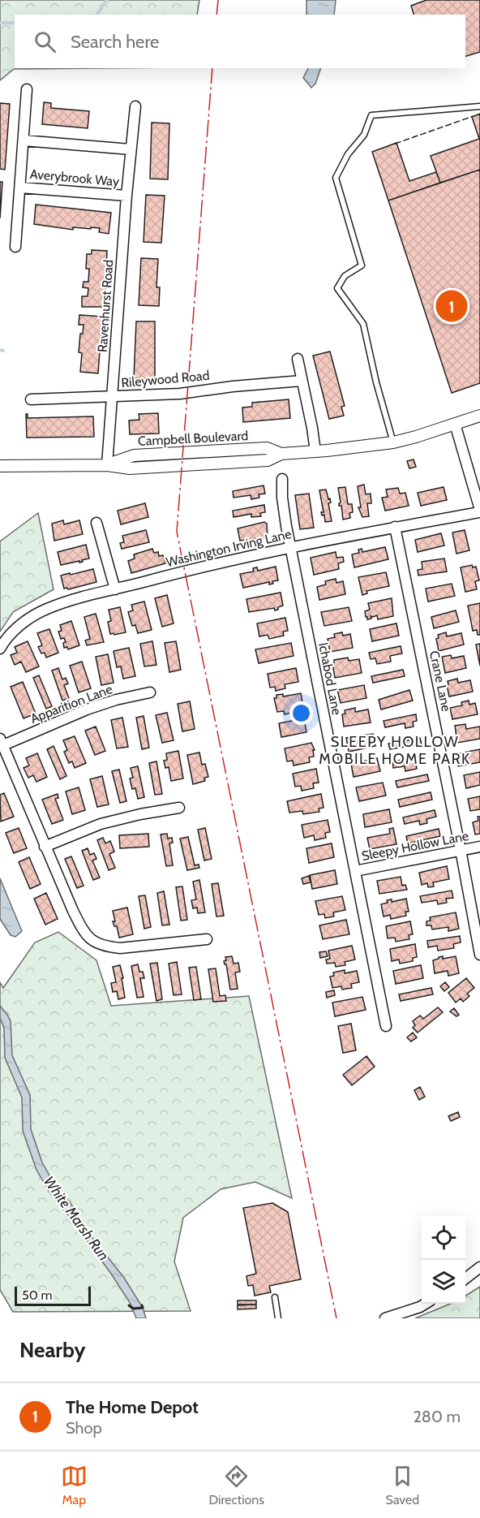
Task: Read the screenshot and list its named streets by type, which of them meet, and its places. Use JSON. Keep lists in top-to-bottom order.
{
  "streets": {
    "street": [
      "Averybrook Way",
      "Ravenhurst Road",
      "Rileywood Road",
      "Campbell Boulevard",
      "Washington Irving Lane",
      "Ichabod Lane",
      "Crane Lane",
      "Apparition Lane",
      "Sleepy Hollow Lane"
    ]
  },
  "crossings": [
    ["Averybrook Way", "Ravenhurst Road"],
    ["Ravenhurst Road", "Rileywood Road"],
    ["Ravenhurst Road", "Campbell Boulevard"],
    ["Washington Irving Lane", "Ichabod Lane"],
    ["Washington Irving Lane", "Crane Lane"],
    ["Ichabod Lane", "Sleepy Hollow Lane"],
    ["Crane Lane", "Sleepy Hollow Lane"]
  ],
  "districts": ["SLEEPY HOLLOW MOBILE HOME PARK"],
  "water": ["White Marsh Run"],
  "scale_bar": "50 m",
  "page": {
    "search": "Search here",
    "pins": "1",
    "scale": "50 m",
    "heading": "Nearby",
    "list": [
      {
        "mark": "1",
        "name": "The Home Depot",
        "note": "Shop",
        "value": "280 m"
      }
    ],
    "nav": ["Map", "Directions", "Saved"]
  }
}
